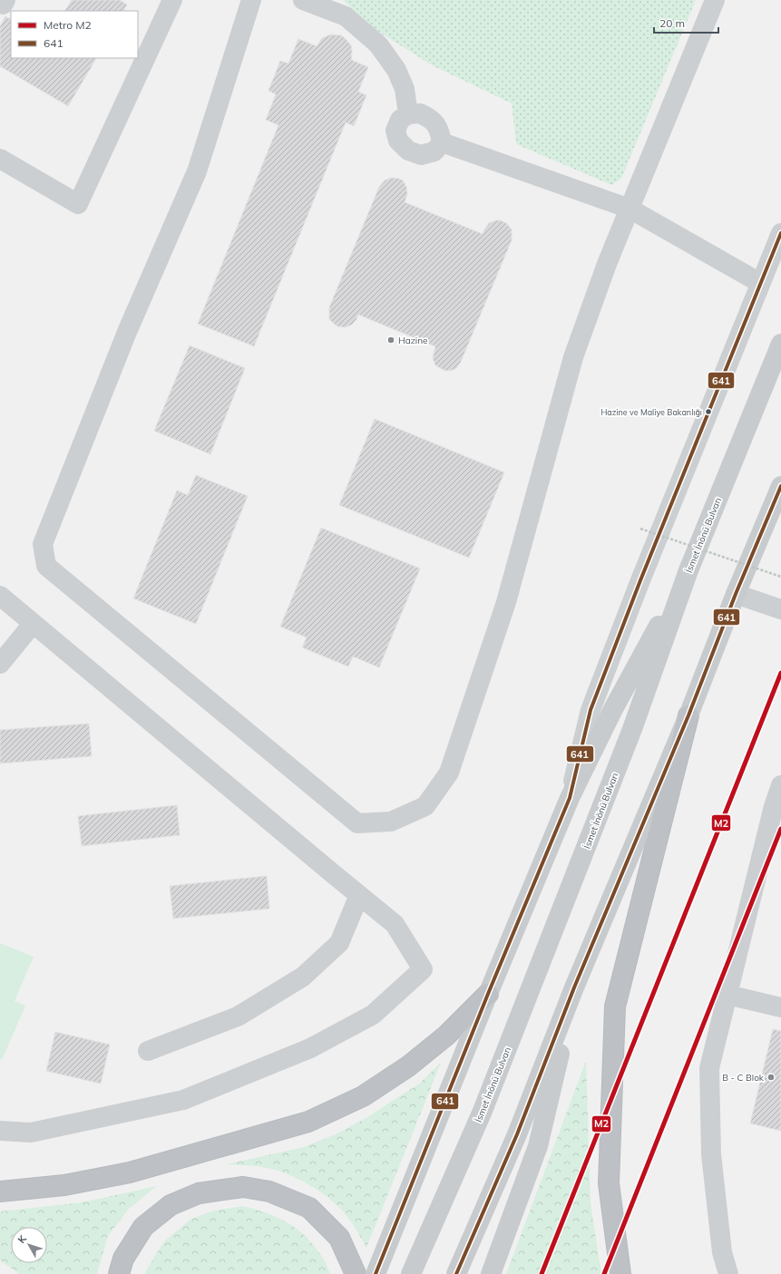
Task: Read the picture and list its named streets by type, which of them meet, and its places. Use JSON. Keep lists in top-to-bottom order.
{
  "streets": {
    "main road": ["İsmet İnönü Bulvarı"]
  },
  "places": ["Hazine", "Hazine ve Maliye Bakanlığı", "B - C Blok"],
  "lines": ["transit line 641", "metro line M2"],
  "legend": ["Metro M2", "641"],
  "scale_bar": "20 m",
  "north": "top left"
}
